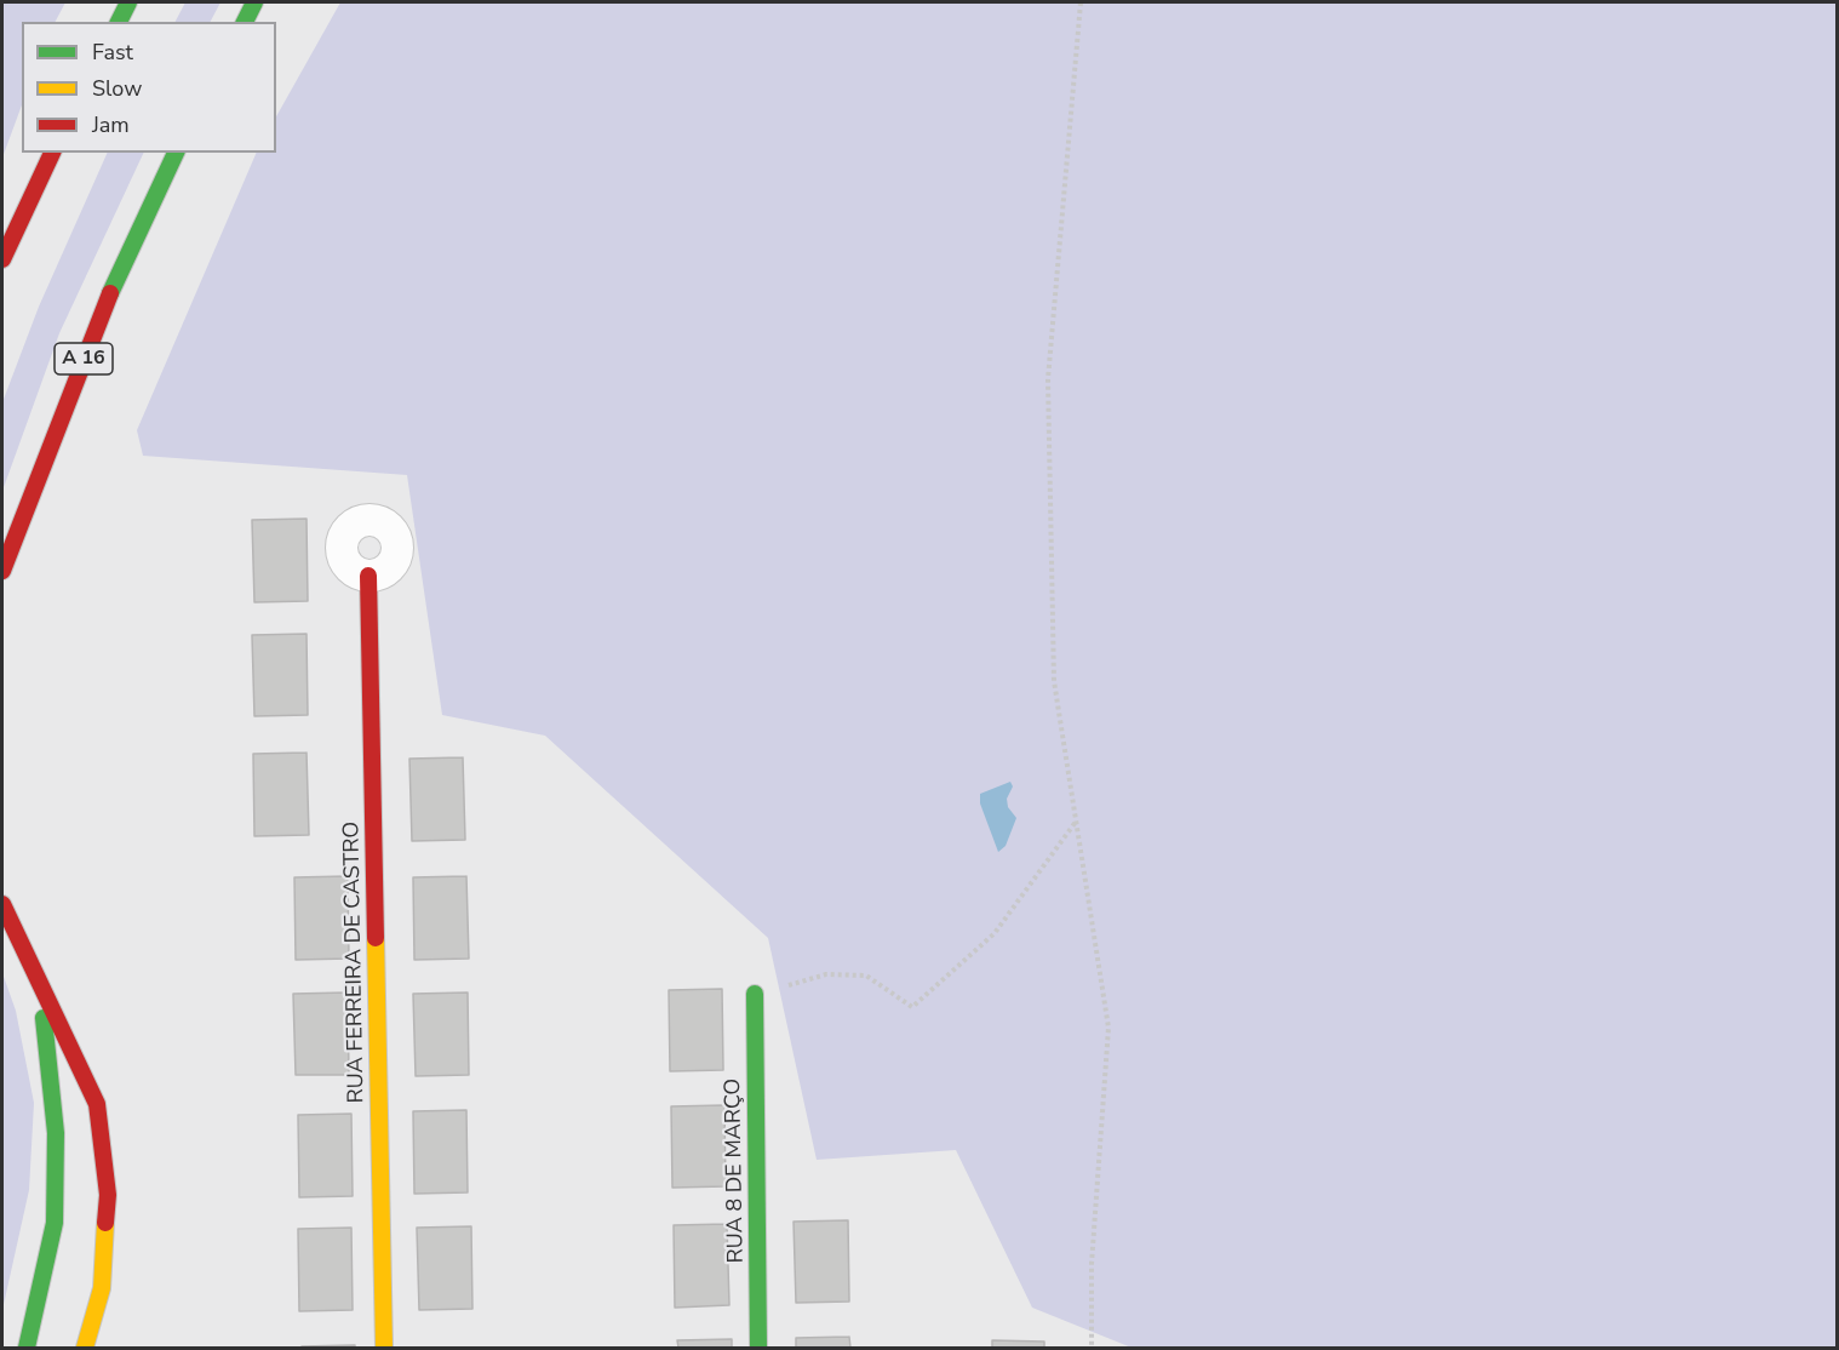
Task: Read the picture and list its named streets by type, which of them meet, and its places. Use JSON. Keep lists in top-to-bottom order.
{
  "streets": {
    "main road": ["A 16", "RUA FERREIRA DE CASTRO", "RUA 8 DE MARÇO"]
  },
  "legend": ["Fast", "Slow", "Jam"]
}
